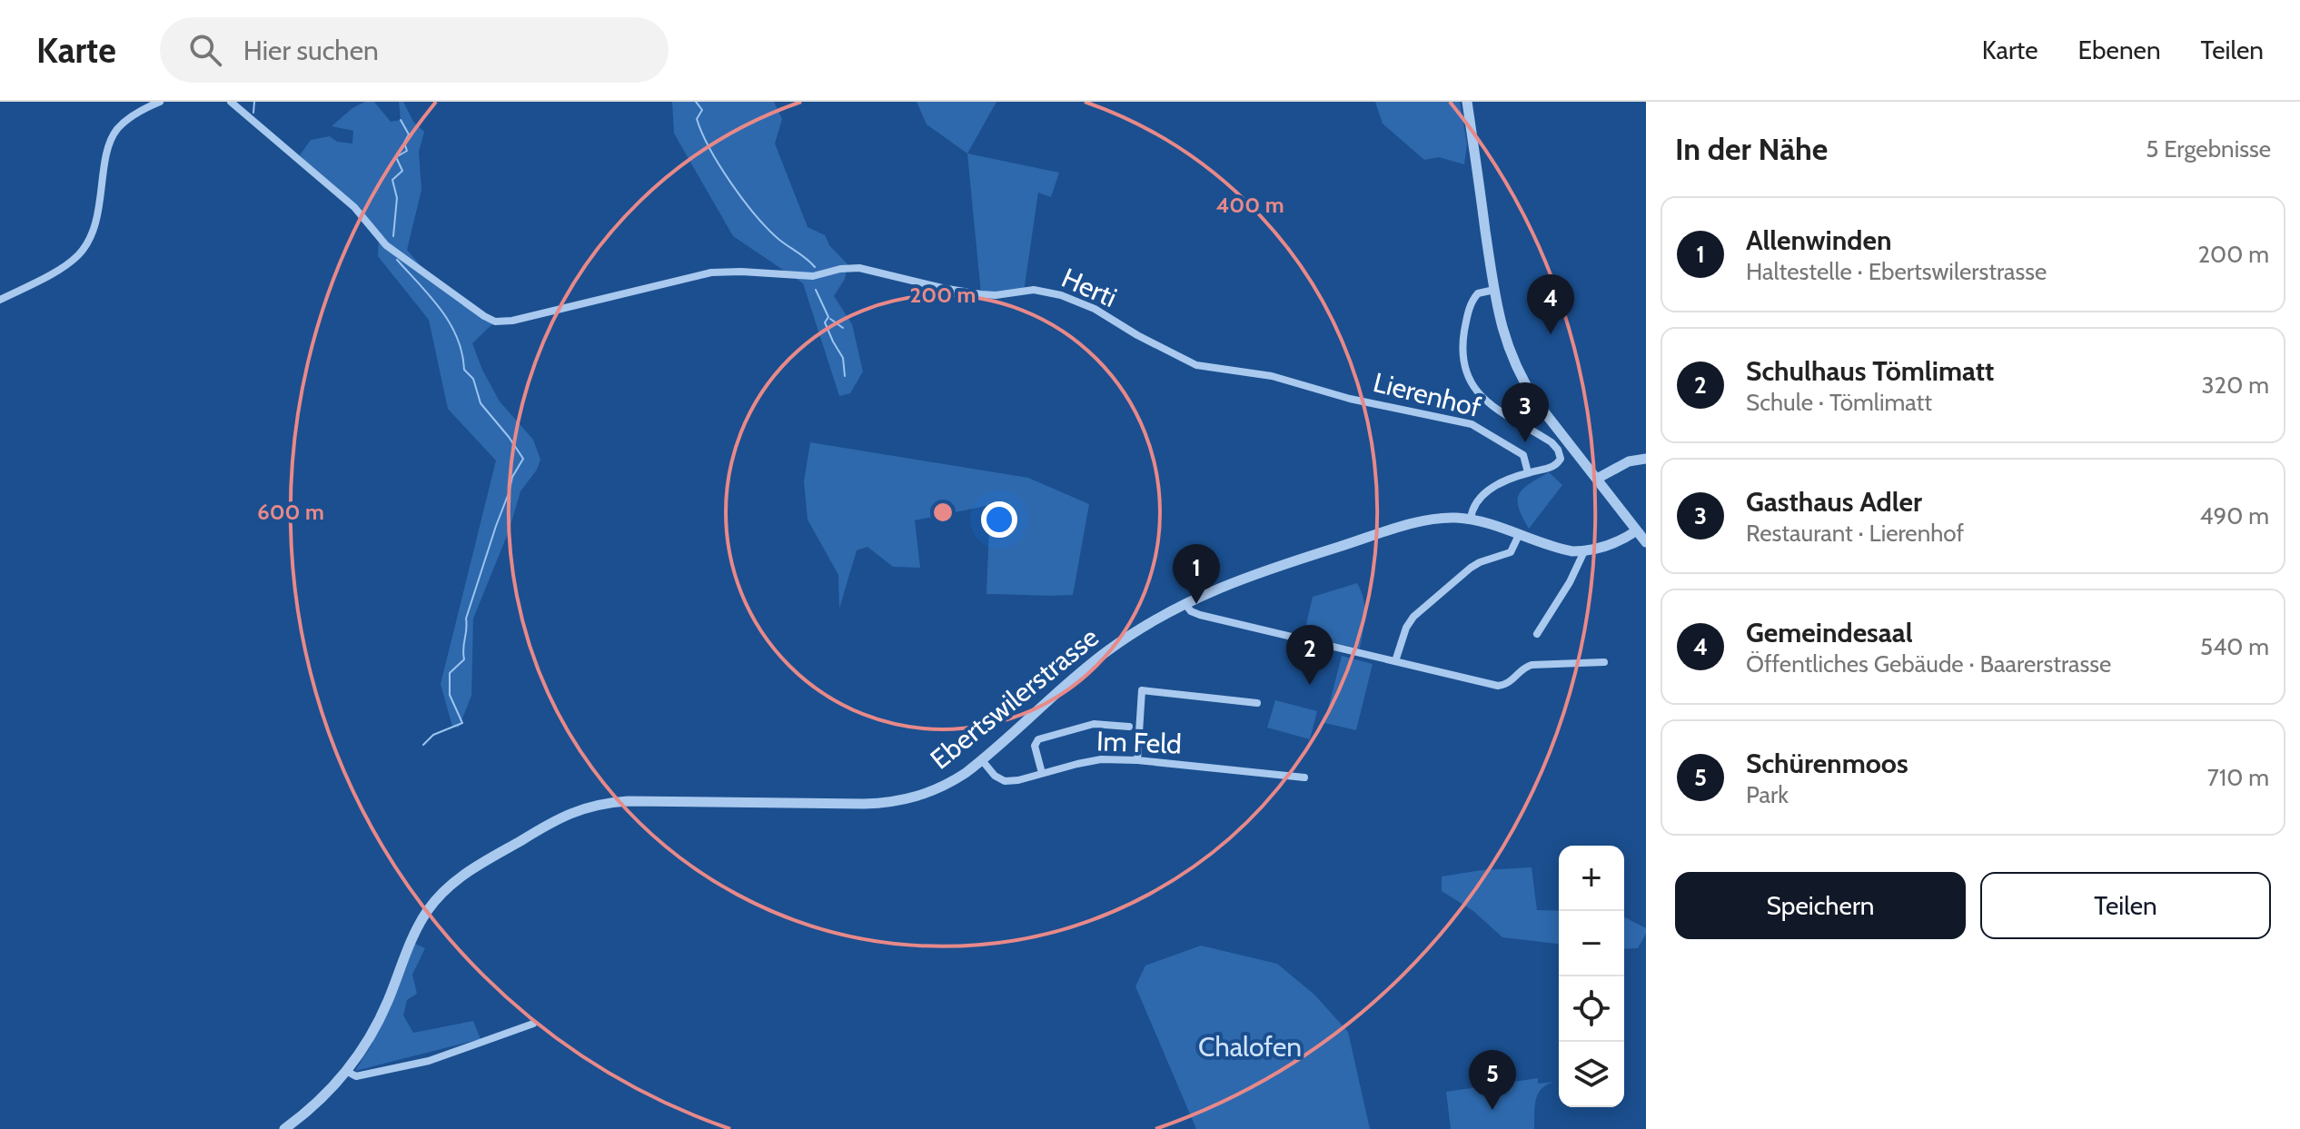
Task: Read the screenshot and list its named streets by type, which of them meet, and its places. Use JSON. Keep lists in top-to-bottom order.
{
  "streets": {
    "street": [
      "Herti",
      "Lierenhof",
      "Ebertswilerstrasse",
      "Im Feld"
    ]
  },
  "crossings": [
    ["Herti", "Lierenhof"],
    ["Lierenhof", "Ebertswilerstrasse"],
    ["Ebertswilerstrasse", "Im Feld"]
  ],
  "parks": ["Chalofen"],
  "page": {
    "header": "Karte",
    "search": "Hier suchen",
    "nav": ["Karte", "Ebenen", "Teilen"],
    "heading": ["In der Nähe", "5 Ergebnisse"],
    "list": [
      {
        "mark": "1",
        "name": "Allenwinden",
        "note": "Haltestelle · Ebertswilerstrasse",
        "value": "200 m"
      },
      {
        "mark": "2",
        "name": "Schulhaus Tömlimatt",
        "note": "Schule · Tömlimatt",
        "value": "320 m"
      },
      {
        "mark": "3",
        "name": "Gasthaus Adler",
        "note": "Restaurant · Lierenhof",
        "value": "490 m"
      },
      {
        "mark": "4",
        "name": "Gemeindesaal",
        "note": "Öffentliches Gebäude · Baarerstrasse",
        "value": "540 m"
      },
      {
        "mark": "5",
        "name": "Schürenmoos",
        "note": "Park",
        "value": "710 m"
      }
    ],
    "pins": [
      "4",
      "3",
      "1",
      "2",
      "5"
    ],
    "map_buttons": ["+", "−"],
    "buttons": ["Speichern", "Teilen"]
  },
  "rings": ["400 m", "200 m", "600 m"]
}
